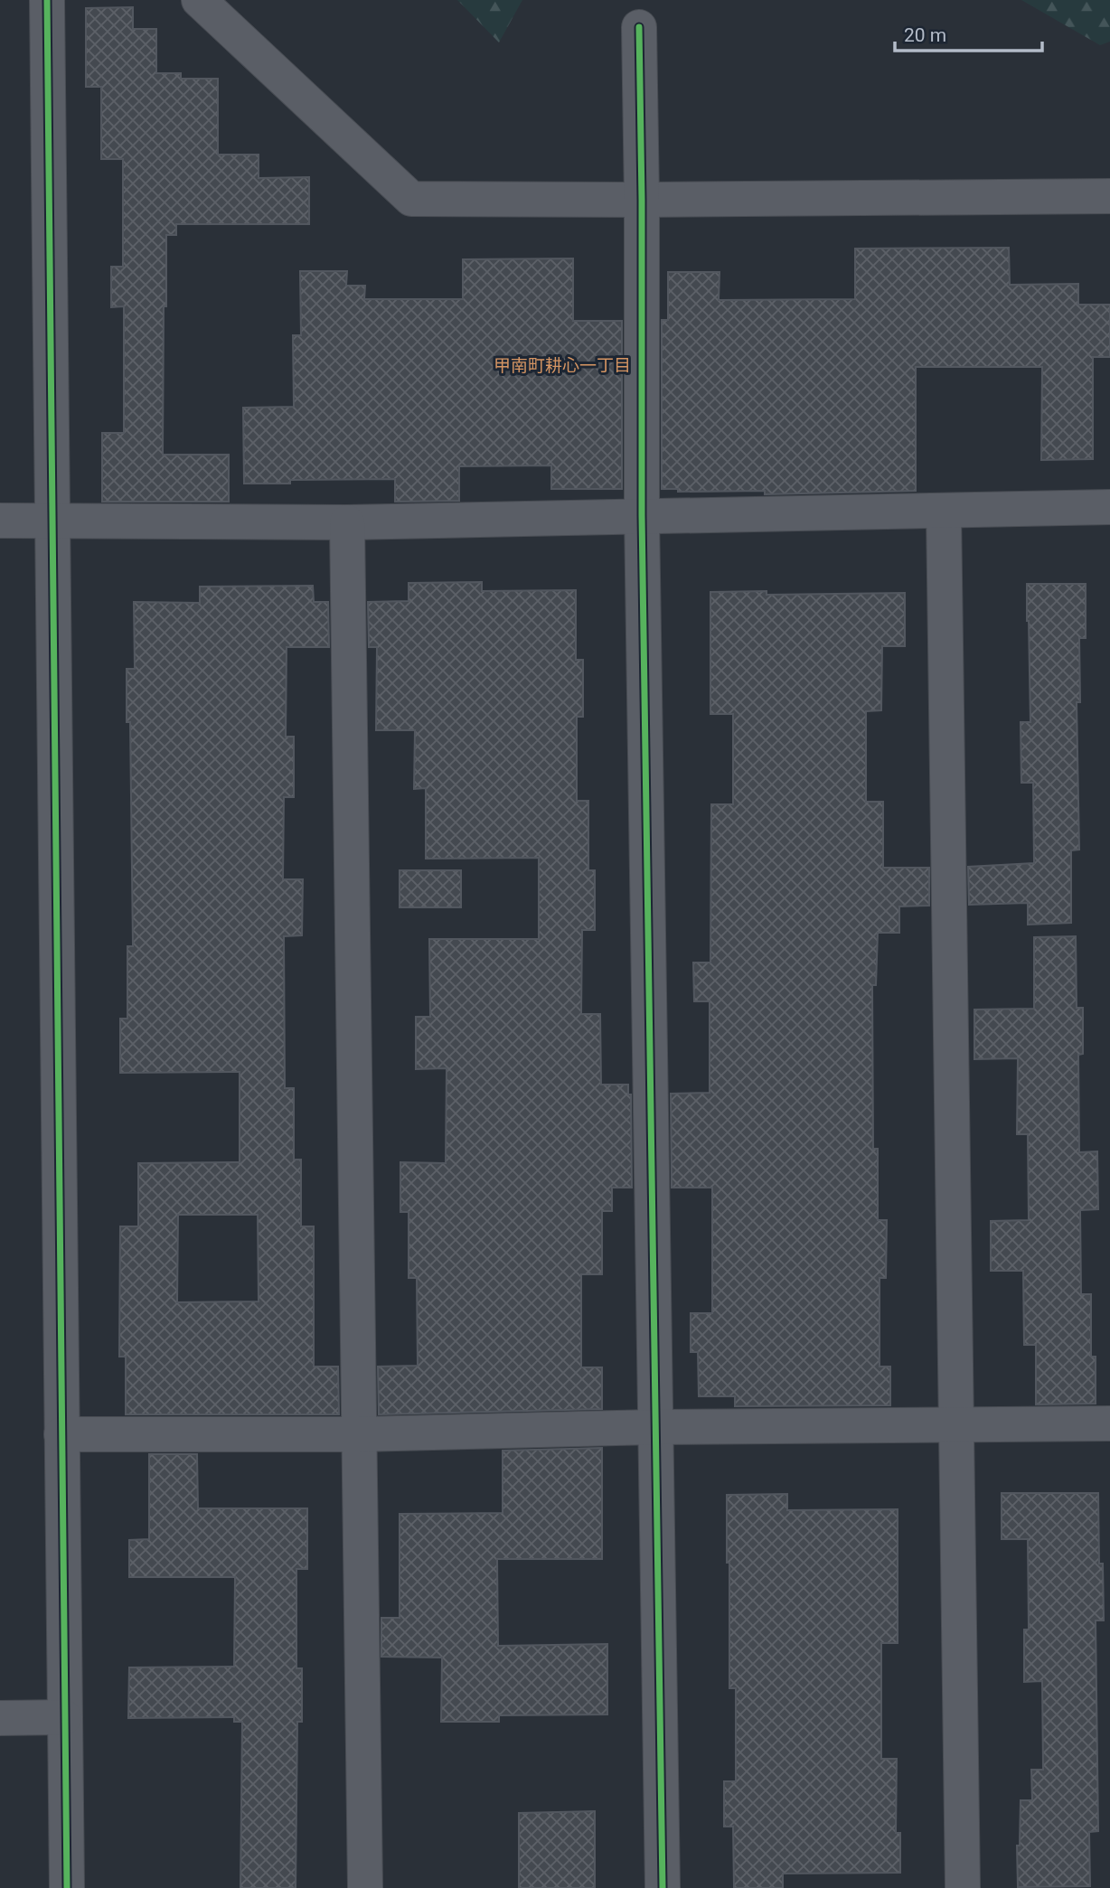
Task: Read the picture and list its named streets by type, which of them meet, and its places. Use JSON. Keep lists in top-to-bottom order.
{
  "districts": ["甲南町耕心一丁目"],
  "scale_bar": "20 m"
}
